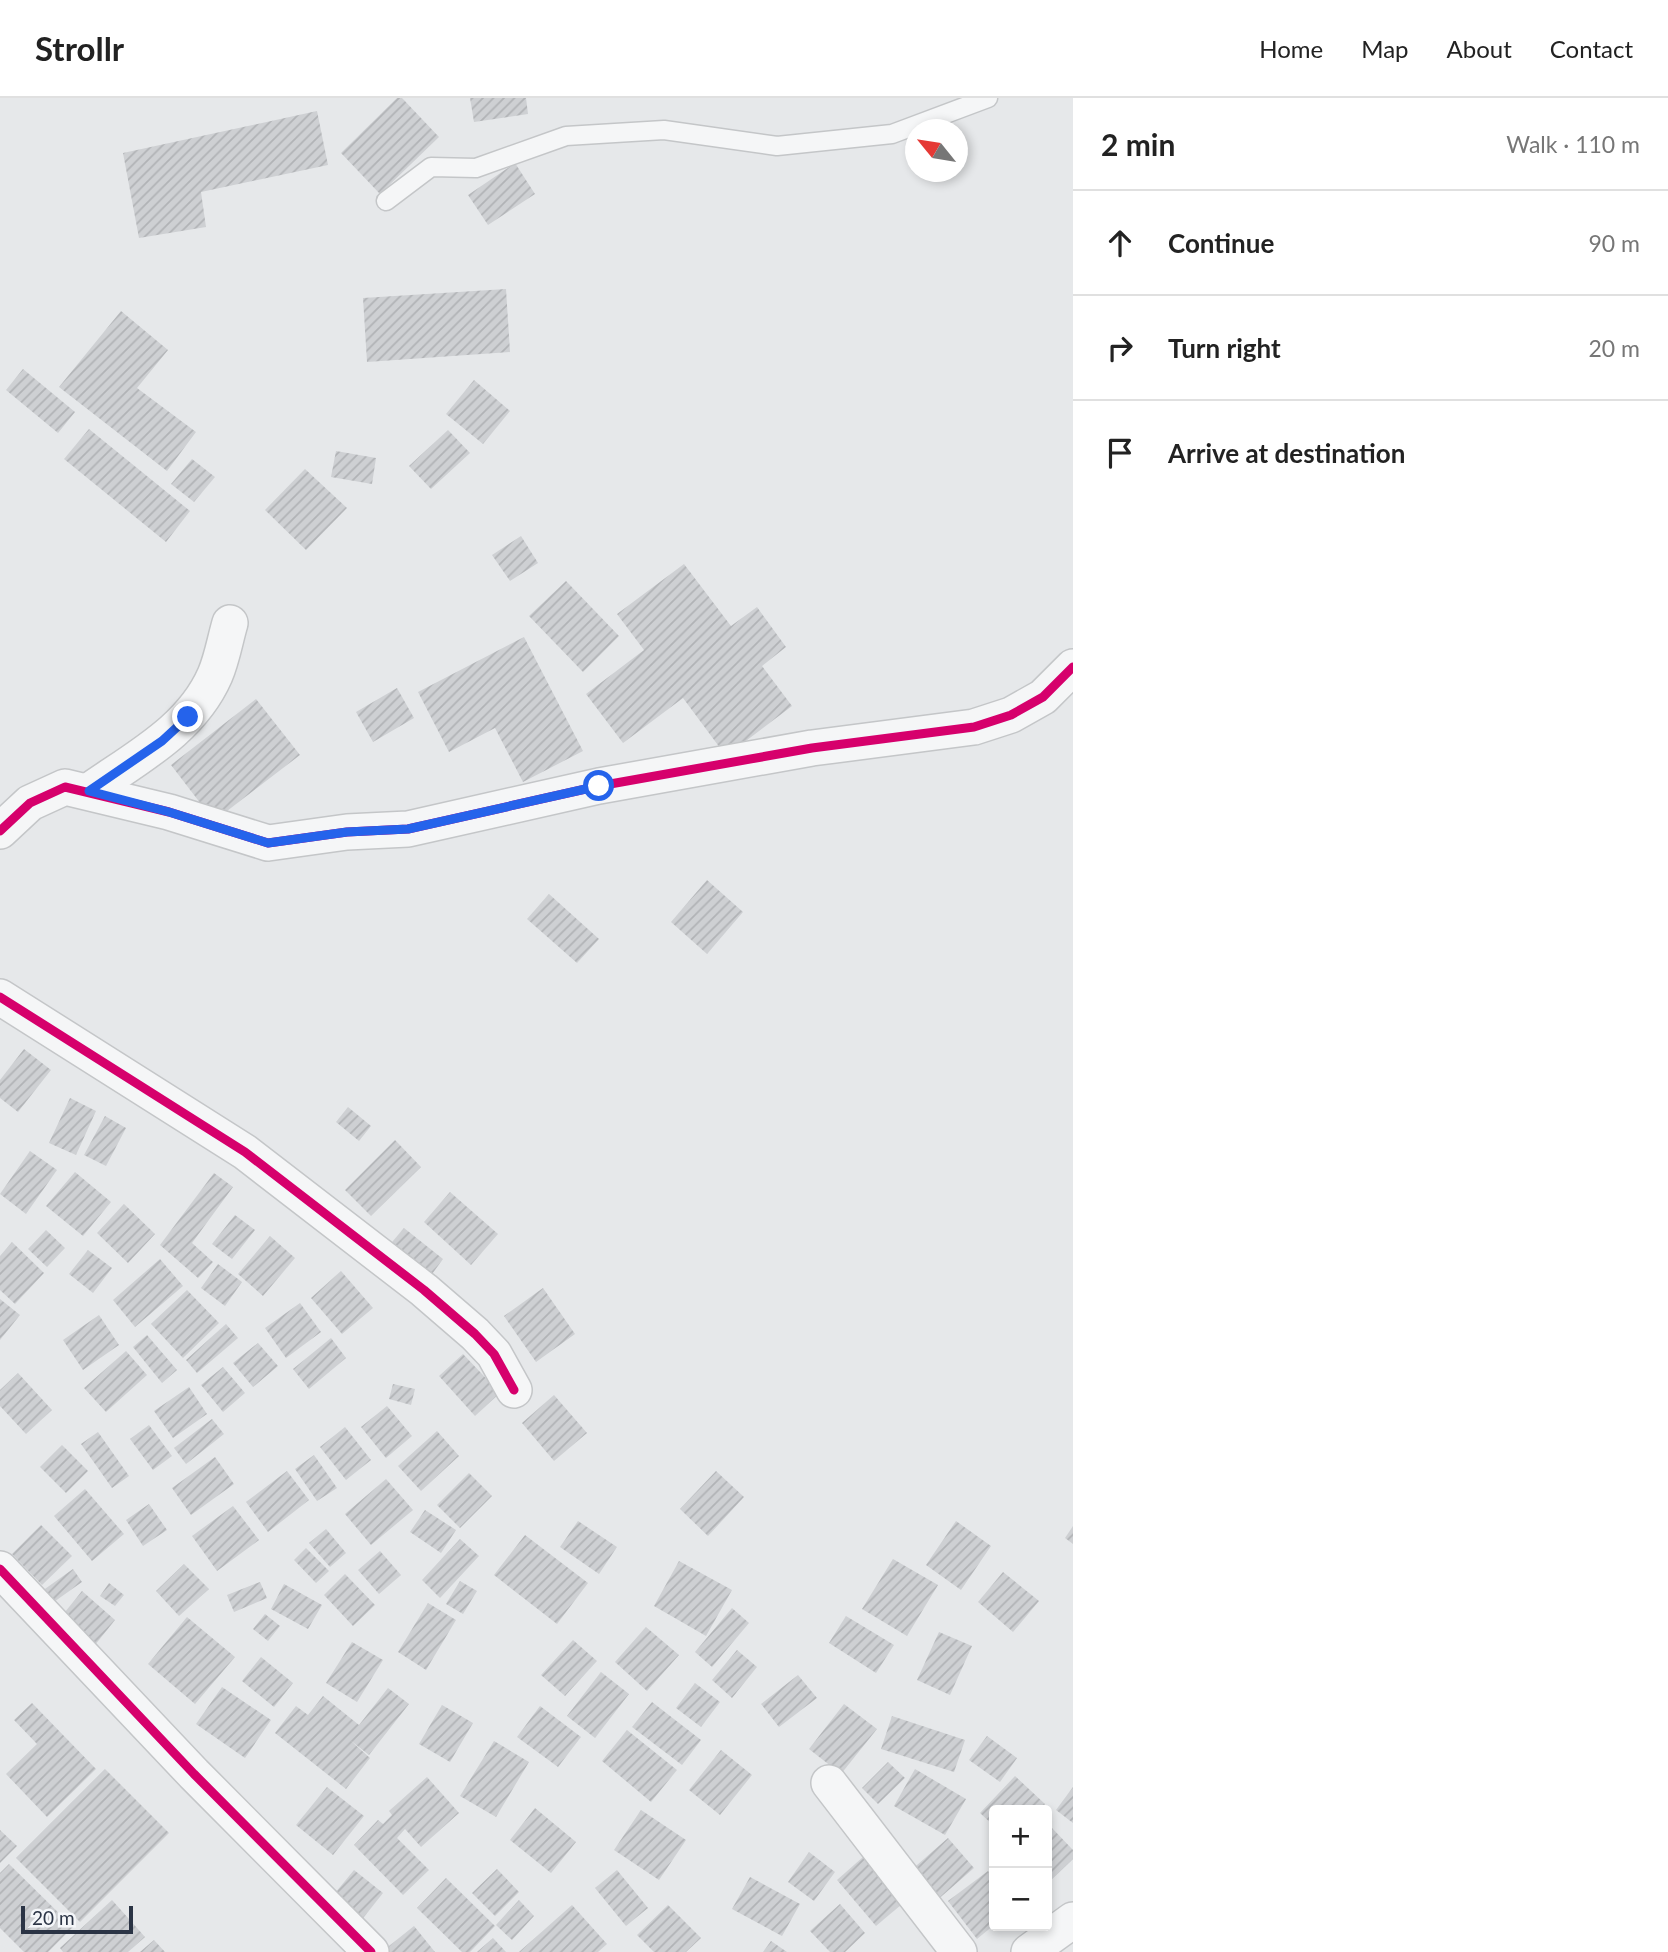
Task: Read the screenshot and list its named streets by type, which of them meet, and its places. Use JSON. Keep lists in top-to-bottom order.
{
  "scale_bar": "20 m",
  "north": "top left",
  "page": {
    "header": "Strollr",
    "nav": [
      "Home",
      "Map",
      "About",
      "Contact"
    ],
    "heading": ["2 min", "Walk · 110 m"],
    "list": [
      ["Continue", "90 m"],
      ["Turn right", "20 m"],
      "Arrive at destination"
    ],
    "map_buttons": ["+", "−"],
    "scale": "20 m"
  }
}
